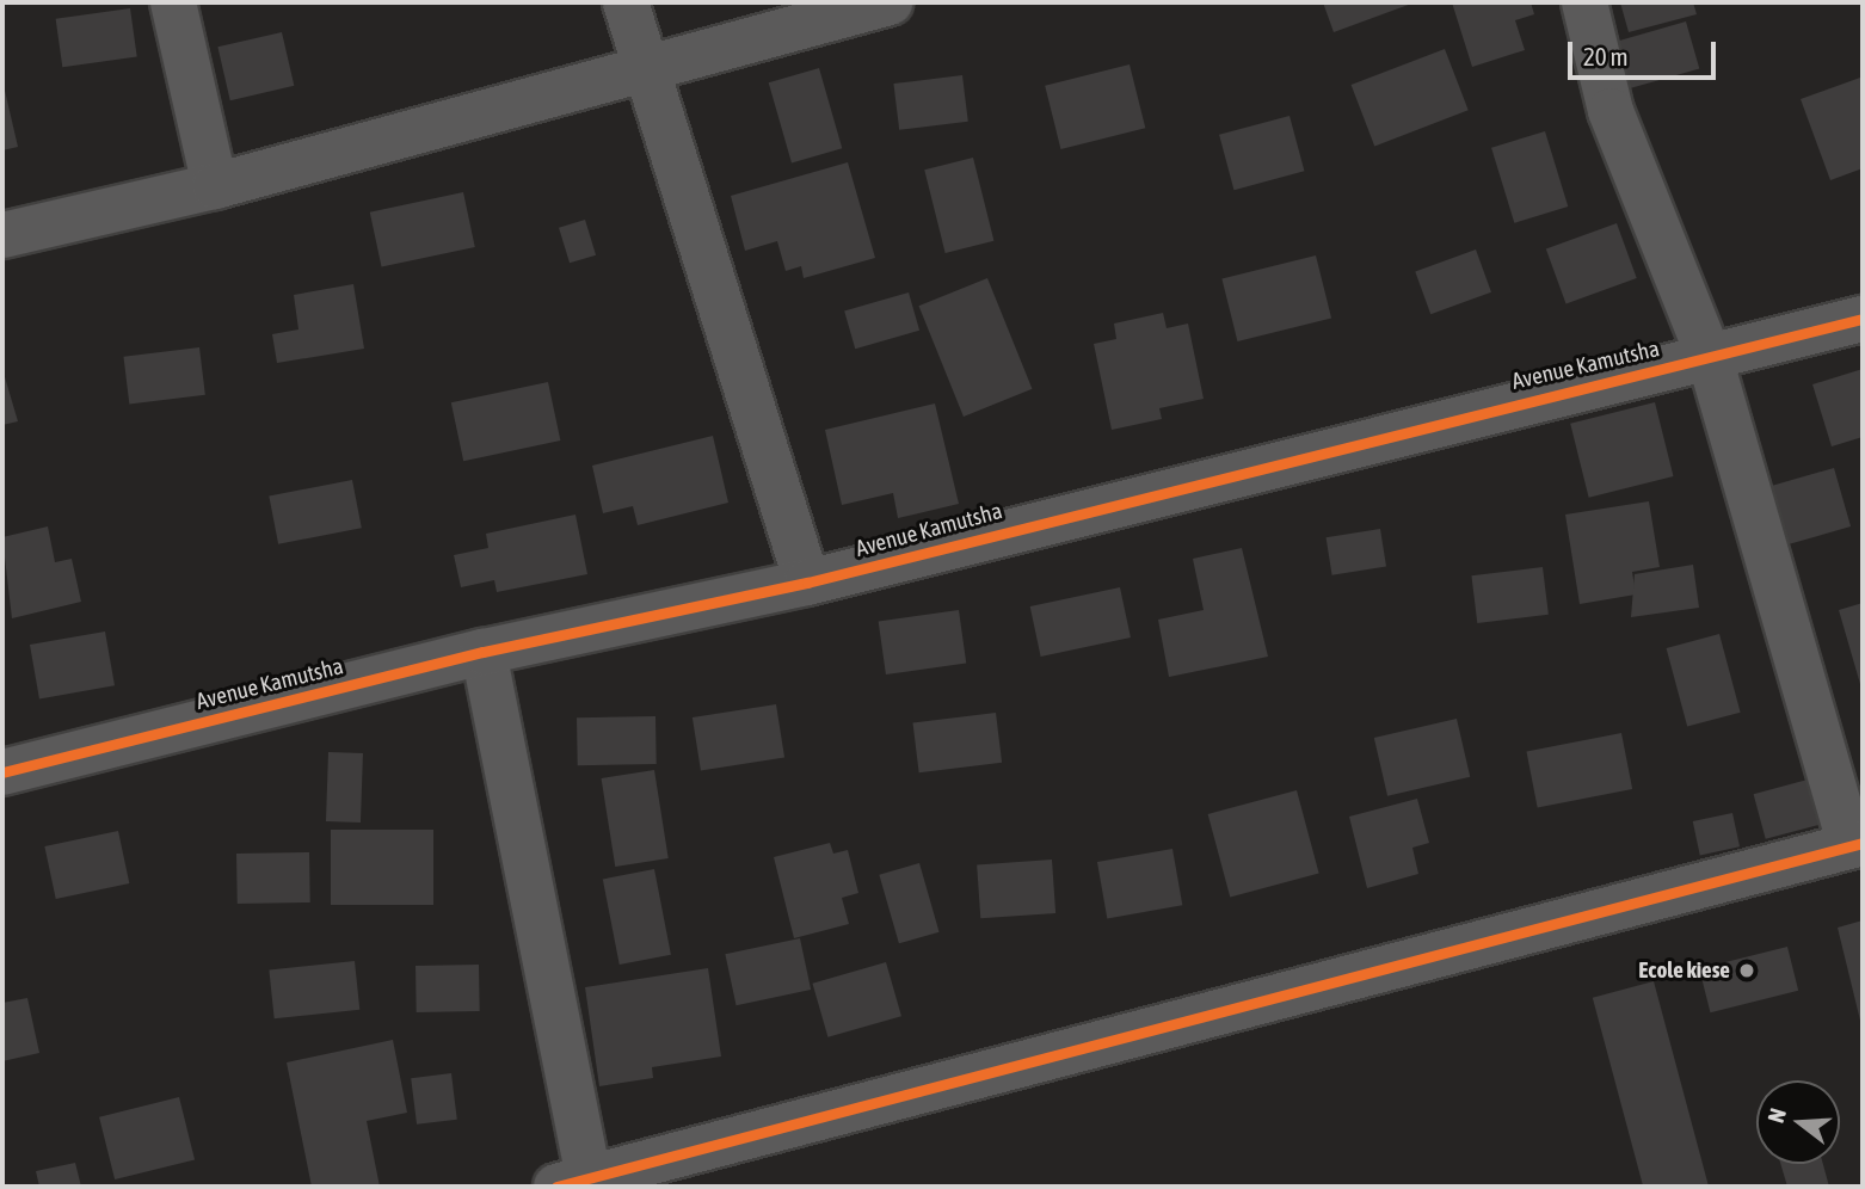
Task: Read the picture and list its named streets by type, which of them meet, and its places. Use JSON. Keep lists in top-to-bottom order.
{
  "streets": {
    "street": ["Avenue Kamutsha"]
  },
  "places": ["Ecole kiese"],
  "scale_bar": "20 m",
  "north": "left"
}
